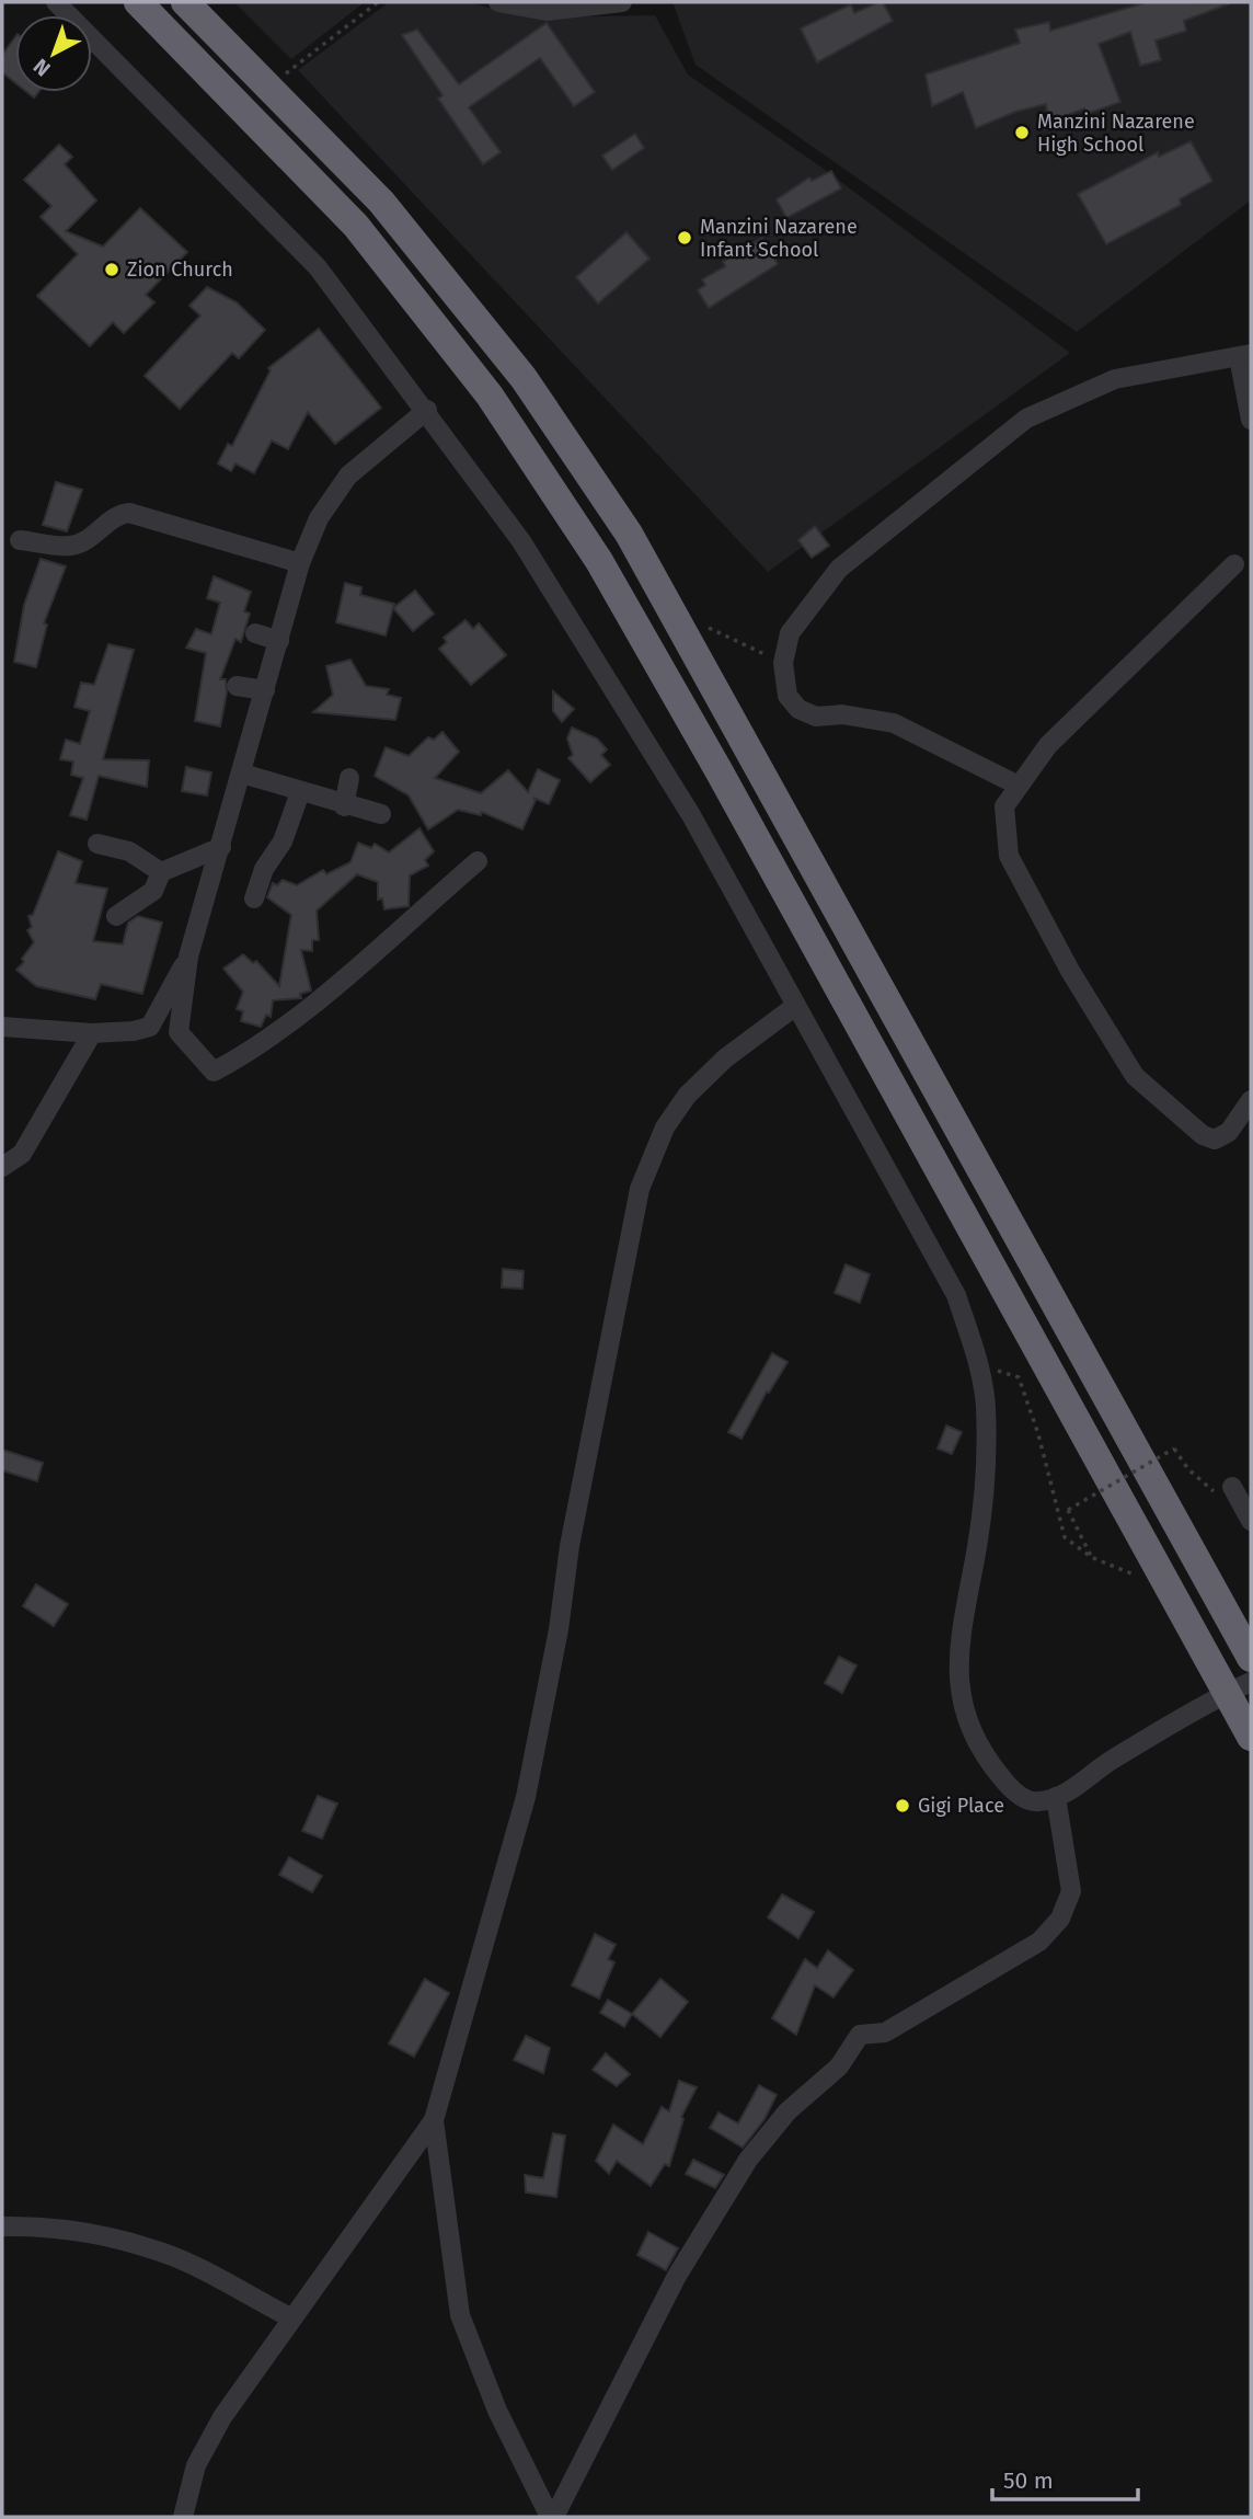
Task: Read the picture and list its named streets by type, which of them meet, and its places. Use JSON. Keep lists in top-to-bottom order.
{
  "places": [
    "Manzini Nazarene High School",
    "Manzini Nazarene Infant School",
    "Zion Church",
    "Gigi Place"
  ],
  "scale_bar": "50 m",
  "north": "bottom left"
}
